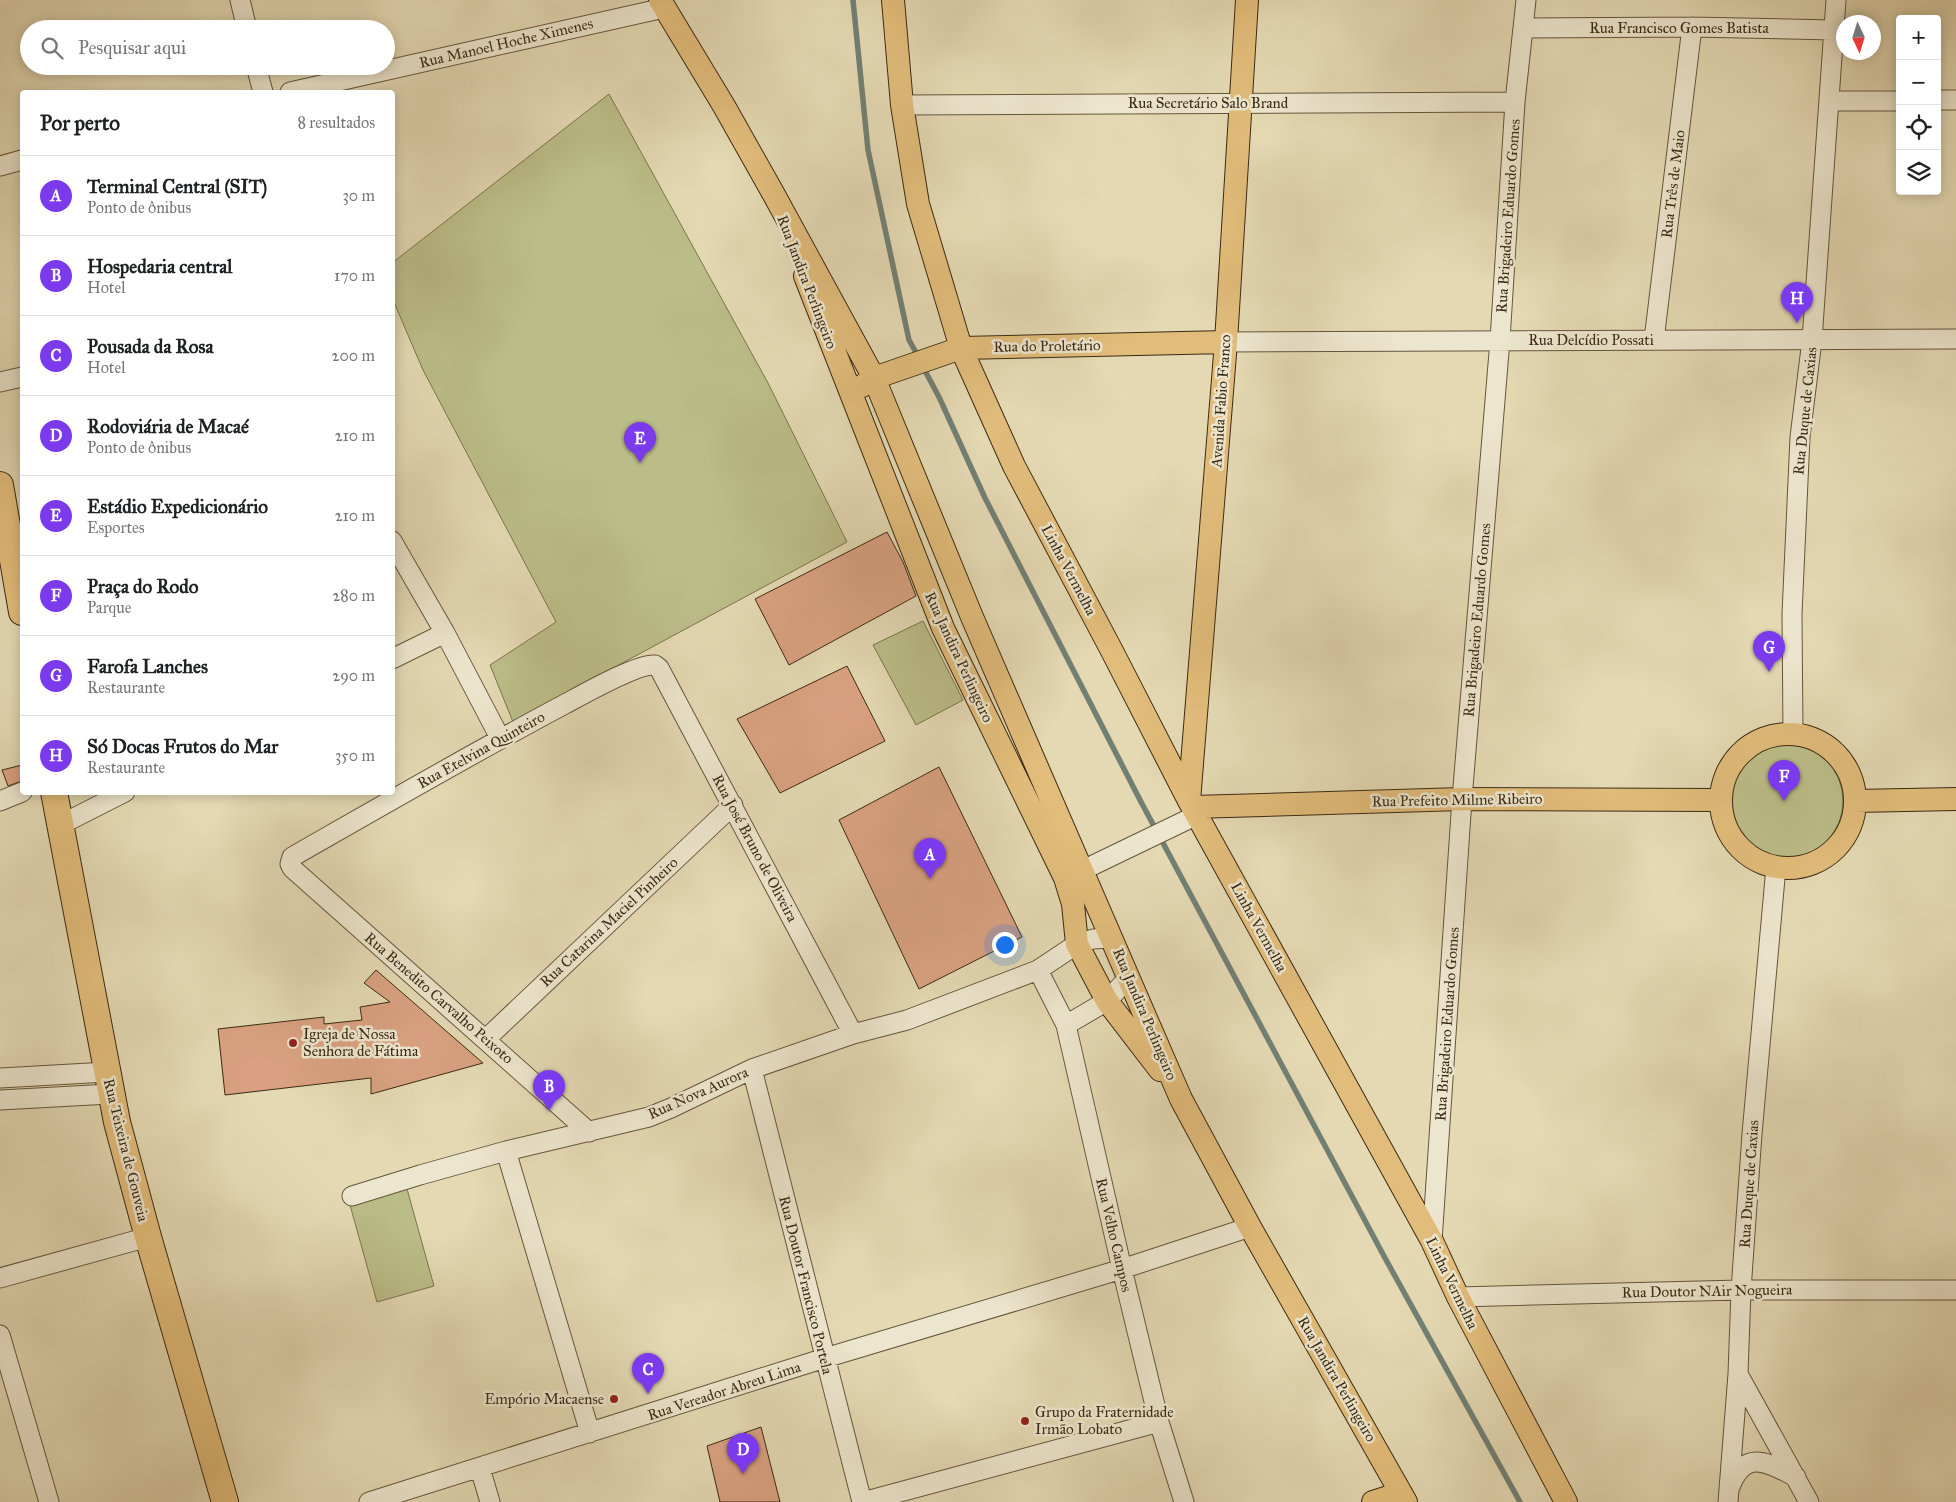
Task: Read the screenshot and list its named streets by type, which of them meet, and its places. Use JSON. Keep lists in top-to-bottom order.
{
  "streets": {
    "highway": ["Rua Teixeira de Gouveia"],
    "main road": [
      "Rua Jandira Perlingeiro",
      "Rua do Proletário",
      "Avenida Fabio Franco",
      "Linha Vermelha",
      "Rua Prefeito Milme Ribeiro"
    ],
    "street": [
      "Rua Francisco Gomes Batista",
      "Rua Manoel Hoche Ximenes",
      "Rua Secretário Salo Brand",
      "Rua Três de Maio",
      "Rua Brigadeiro Eduardo Gomes",
      "Rua Delcídio Possati",
      "Rua Duque de Caxias",
      "Rua Etelvina Quinteiro",
      "Rua José Bruno de Oliveira",
      "Rua Catarina Maciel Pinheiro",
      "Rua Benedito Carvalho Peixoto",
      "Rua Nova Aurora",
      "Rua Velho Campos",
      "Rua Doutor Francisco Portela",
      "Rua Doutor NAir Nogueira",
      "Rua Vereador Abreu Lima"
    ]
  },
  "crossings": [
    ["Rua Francisco Gomes Batista", "Rua Três de Maio"],
    ["Rua Francisco Gomes Batista", "Rua Brigadeiro Eduardo Gomes"],
    ["Rua Francisco Gomes Batista", "Rua Duque de Caxias"],
    ["Rua Manoel Hoche Ximenes", "Rua Jandira Perlingeiro"],
    ["Rua Secretário Salo Brand", "Rua Brigadeiro Eduardo Gomes"],
    ["Rua Secretário Salo Brand", "Avenida Fabio Franco"],
    ["Rua Secretário Salo Brand", "Linha Vermelha"],
    ["Rua Três de Maio", "Rua Delcídio Possati"],
    ["Rua Brigadeiro Eduardo Gomes", "Rua Delcídio Possati"],
    ["Rua Brigadeiro Eduardo Gomes", "Linha Vermelha"],
    ["Rua Brigadeiro Eduardo Gomes", "Rua Prefeito Milme Ribeiro"],
    ["Rua Jandira Perlingeiro", "Rua do Proletário"],
    ["Rua Jandira Perlingeiro", "Rua Nova Aurora"],
    ["Rua Jandira Perlingeiro", "Rua Vereador Abreu Lima"],
    ["Rua Delcídio Possati", "Rua do Proletário"],
    ["Rua Delcídio Possati", "Avenida Fabio Franco"],
    ["Rua Delcídio Possati", "Rua Duque de Caxias"],
    ["Rua do Proletário", "Avenida Fabio Franco"],
    ["Rua do Proletário", "Linha Vermelha"],
    ["Avenida Fabio Franco", "Linha Vermelha"],
    ["Avenida Fabio Franco", "Rua Prefeito Milme Ribeiro"],
    ["Rua Duque de Caxias", "Rua Prefeito Milme Ribeiro"],
    ["Rua Duque de Caxias", "Rua Doutor NAir Nogueira"],
    ["Linha Vermelha", "Rua Prefeito Milme Ribeiro"],
    ["Linha Vermelha", "Rua Doutor NAir Nogueira"],
    ["Rua Etelvina Quinteiro", "Rua José Bruno de Oliveira"],
    ["Rua Etelvina Quinteiro", "Rua Benedito Carvalho Peixoto"],
    ["Rua José Bruno de Oliveira", "Rua Catarina Maciel Pinheiro"],
    ["Rua José Bruno de Oliveira", "Rua Nova Aurora"],
    ["Rua Catarina Maciel Pinheiro", "Rua Benedito Carvalho Peixoto"],
    ["Rua Benedito Carvalho Peixoto", "Rua Nova Aurora"],
    ["Rua Nova Aurora", "Rua Velho Campos"],
    ["Rua Nova Aurora", "Rua Doutor Francisco Portela"],
    ["Rua Velho Campos", "Rua Vereador Abreu Lima"],
    ["Rua Doutor Francisco Portela", "Rua Vereador Abreu Lima"]
  ],
  "places": ["Igreja de Nossa Senhora de Fátima", "Empório Macaense", "Grupo da Fraternidade Irmão Lobato"],
  "north": "bottom",
  "page": {
    "map_buttons": ["+", "−"],
    "search": "Pesquisar aqui",
    "heading": ["Por perto", "8 resultados"],
    "list": [
      {
        "mark": "A",
        "name": "Terminal Central (SIT)",
        "note": "Ponto de ônibus",
        "value": "30 m"
      },
      {
        "mark": "B",
        "name": "Hospedaria central",
        "note": "Hotel",
        "value": "170 m"
      },
      {
        "mark": "C",
        "name": "Pousada da Rosa",
        "note": "Hotel",
        "value": "200 m"
      },
      {
        "mark": "D",
        "name": "Rodoviária de Macaé",
        "note": "Ponto de ônibus",
        "value": "210 m"
      },
      {
        "mark": "E",
        "name": "Estádio Expedicionário",
        "note": "Esportes",
        "value": "210 m"
      },
      {
        "mark": "F",
        "name": "Praça do Rodo",
        "note": "Parque",
        "value": "280 m"
      },
      {
        "mark": "G",
        "name": "Farofa Lanches",
        "note": "Restaurante",
        "value": "290 m"
      },
      {
        "mark": "H",
        "name": "Só Docas Frutos do Mar",
        "note": "Restaurante",
        "value": "350 m"
      }
    ],
    "pins": [
      "H",
      "E",
      "G",
      "F",
      "A",
      "B",
      "C",
      "D"
    ]
  }
}
